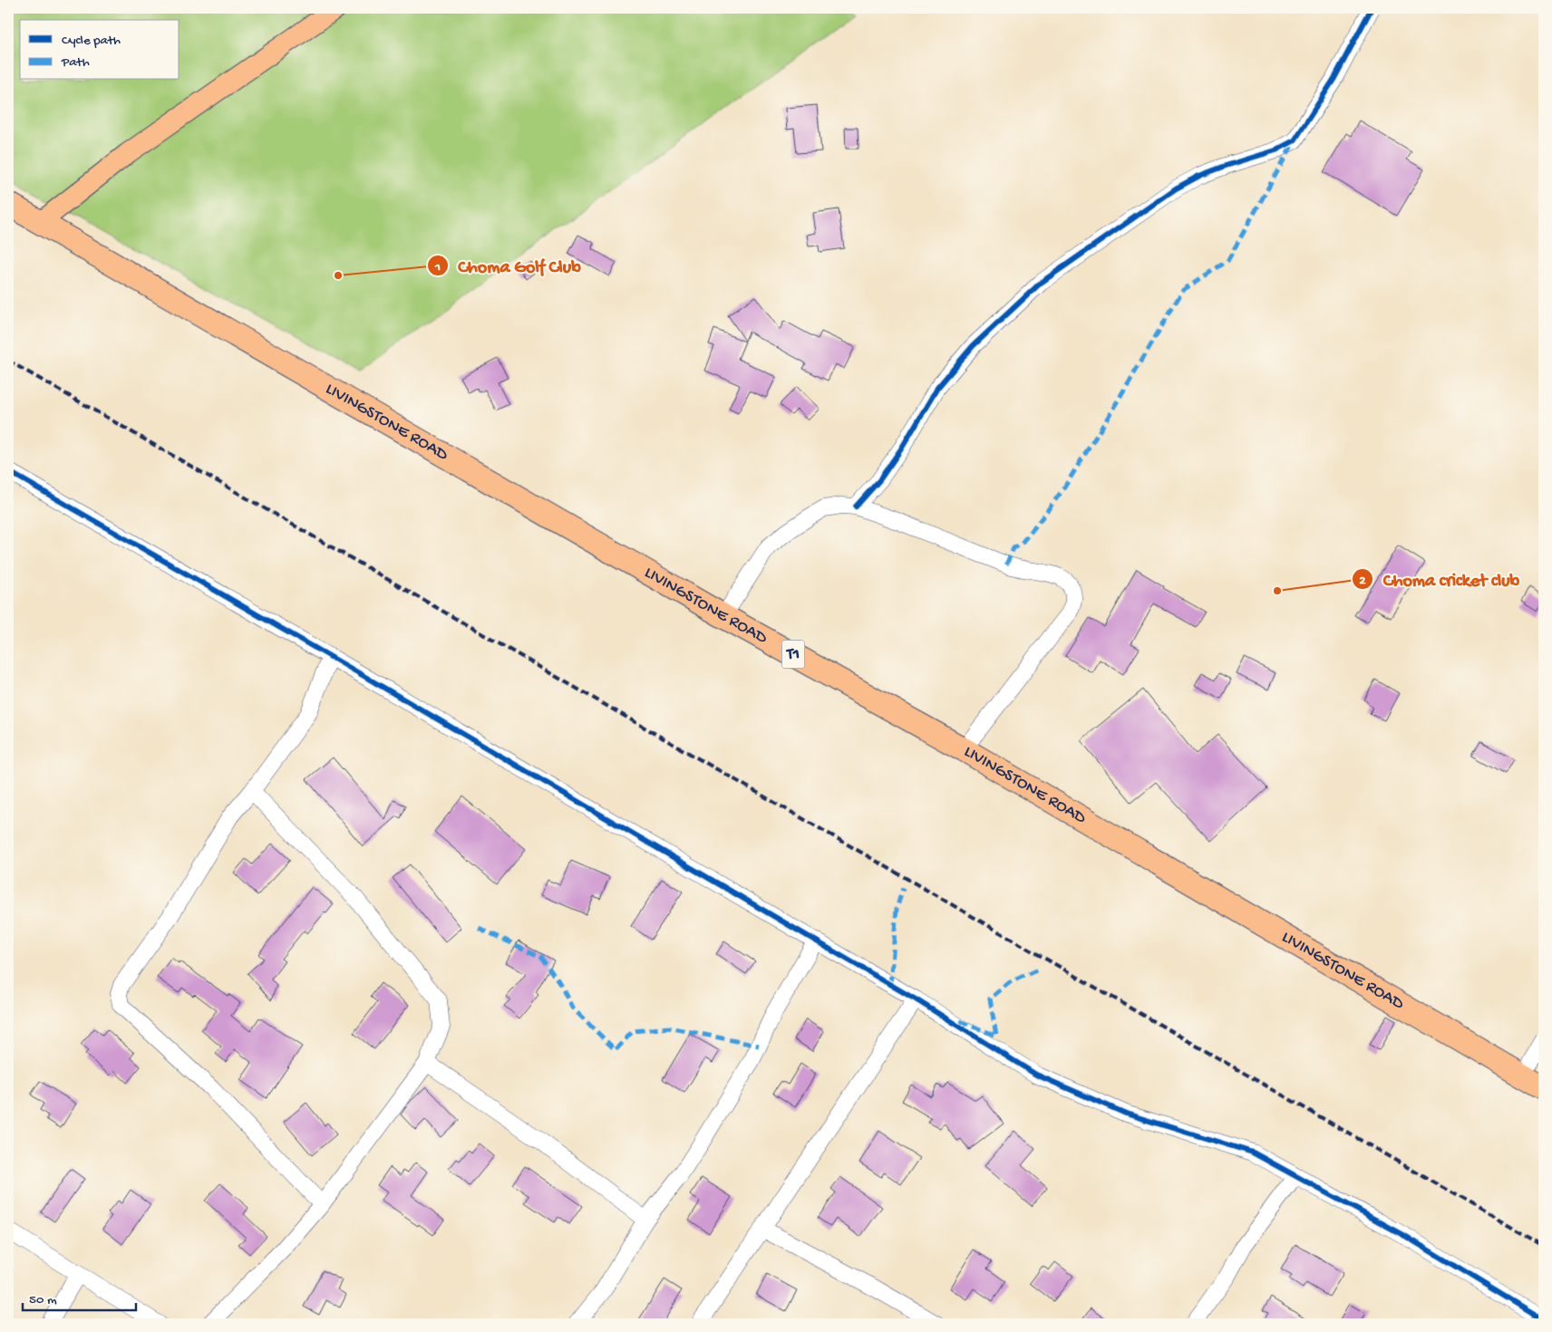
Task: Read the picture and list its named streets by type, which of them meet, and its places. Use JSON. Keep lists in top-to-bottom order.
{
  "streets": {
    "highway": ["LIVINGSTONE ROAD", "T1"]
  },
  "places": ["Choma Golf Club", "Choma cricket club"],
  "legend": ["Cycle path", "Path"],
  "scale_bar": "50 m"
}
